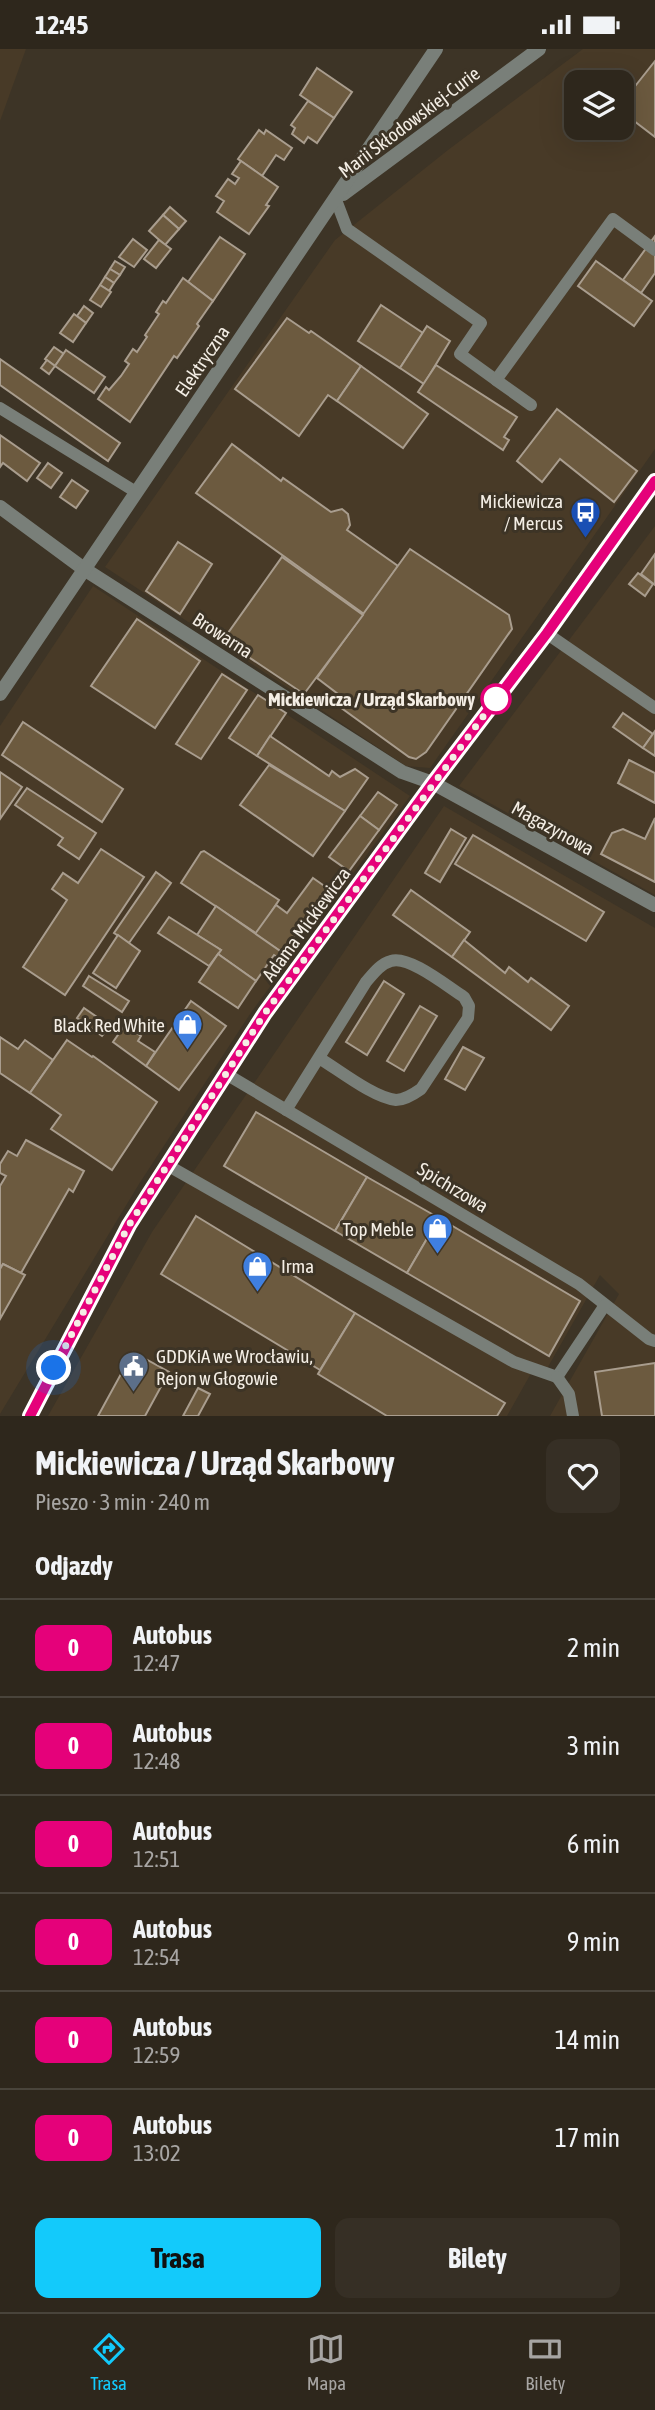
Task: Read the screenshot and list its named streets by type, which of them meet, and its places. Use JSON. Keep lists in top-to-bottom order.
{
  "streets": {
    "street": [
      "Marii Skłodowskiej-Curie",
      "Elektryczna",
      "Browarna",
      "Magazynowa",
      "Adama Mickiewicza"
    ],
    "lane": ["Spichrzowa"]
  },
  "crossings": [
    ["Marii Skłodowskiej-Curie", "Elektryczna"],
    ["Elektryczna", "Browarna"],
    ["Browarna", "Magazynowa"],
    ["Browarna", "Adama Mickiewicza"],
    ["Magazynowa", "Adama Mickiewicza"],
    ["Adama Mickiewicza", "Spichrzowa"]
  ],
  "places": {
    "bus stop": ["Mickiewicza / Mercus"],
    "other": ["Mickiewicza / Urząd Skarbowy"],
    "shop": ["Black Red White", "Top Meble", "Irma"],
    "public building": ["GDDKiA we Wrocławiu, Rejon w Głogowie"]
  },
  "lines": ["bus line 0"],
  "page": {
    "status": "12:45",
    "heading": [
      ["Mickiewicza / Urząd Skarbowy", "Pieszo · 3 min · 240 m"],
      "Odjazdy"
    ],
    "list": [
      {
        "mark": "0",
        "name": "Autobus",
        "note": "12:47",
        "value": "2 min"
      },
      {
        "mark": "0",
        "name": "Autobus",
        "note": "12:48",
        "value": "3 min"
      },
      {
        "mark": "0",
        "name": "Autobus",
        "note": "12:51",
        "value": "6 min"
      },
      {
        "mark": "0",
        "name": "Autobus",
        "note": "12:54",
        "value": "9 min"
      },
      {
        "mark": "0",
        "name": "Autobus",
        "note": "12:59",
        "value": "14 min"
      },
      {
        "mark": "0",
        "name": "Autobus",
        "note": "13:02",
        "value": "17 min"
      }
    ],
    "buttons": ["Trasa", "Bilety"],
    "tabs": ["Trasa", "Mapa", "Bilety"]
  }
}
